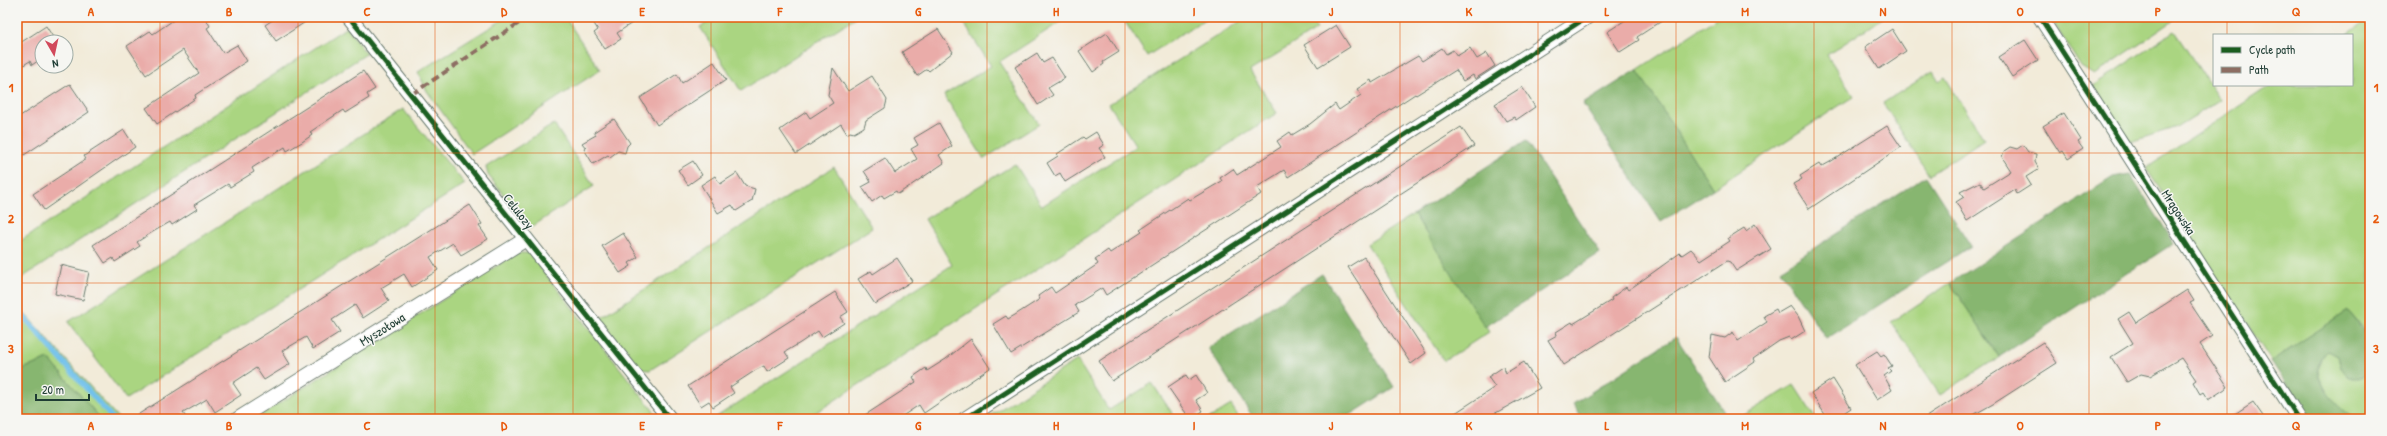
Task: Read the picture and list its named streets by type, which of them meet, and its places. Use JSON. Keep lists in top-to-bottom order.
{
  "streets": {
    "street": ["Celulozy", "Mrągowska", "Myszołowa"]
  },
  "crossings": [
    ["Celulozy", "Myszołowa"]
  ],
  "legend": ["Cycle path", "Path"],
  "scale_bar": "20 m",
  "north": "bottom",
  "grid": {
    "columns": [
      "A",
      "B",
      "C",
      "D",
      "E",
      "F",
      "G",
      "H",
      "I",
      "J",
      "K",
      "L",
      "M",
      "N",
      "O",
      "P",
      "Q"
    ],
    "rows": ["1", "2", "3"]
  }
}
